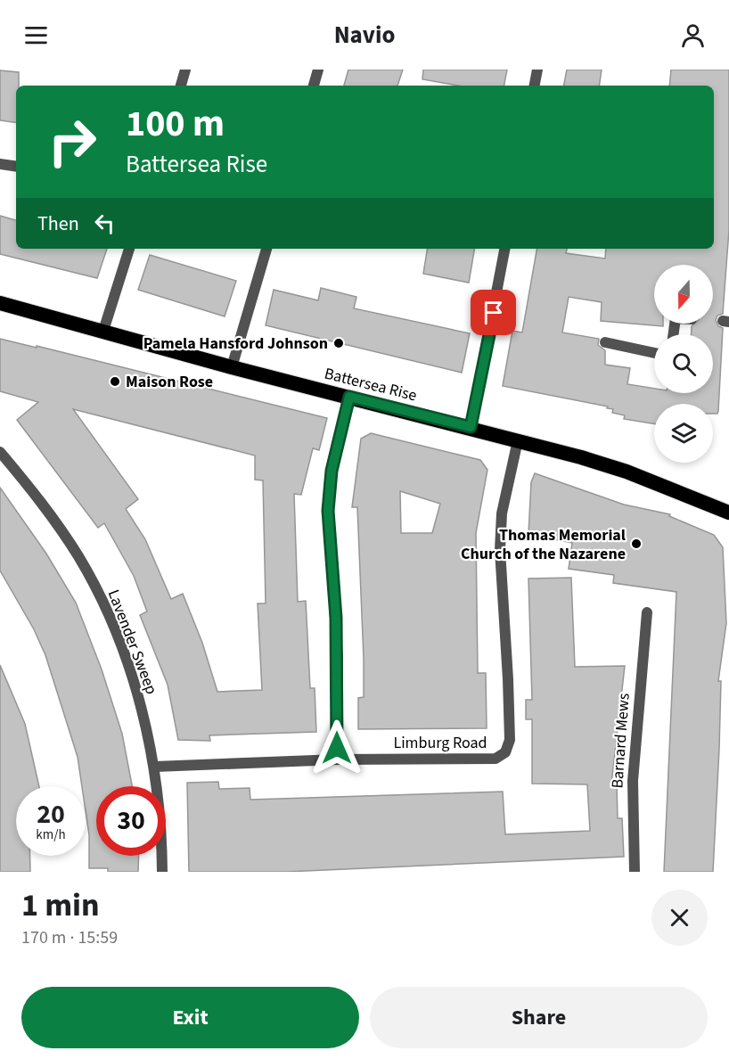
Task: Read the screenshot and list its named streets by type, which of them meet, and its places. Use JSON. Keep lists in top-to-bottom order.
{
  "streets": {
    "highway": ["Battersea Rise"],
    "street": ["Lavender Sweep", "Barnard Mews", "Limburg Road"]
  },
  "crossings": [
    ["Battersea Rise", "Limburg Road"],
    ["Lavender Sweep", "Limburg Road"]
  ],
  "places": ["Pamela Hansford Johnson", "Maison Rose", "Thomas Memorial Church of the Nazarene"],
  "north": "bottom",
  "page": {
    "header": "Navio",
    "turn": ["100 m", "Battersea Rise"],
    "then": "Then",
    "speed": "20 km/h",
    "limit": "30",
    "heading": ["1 min", "170 m · 15:59"],
    "buttons": ["Exit", "Share"]
  }
}
